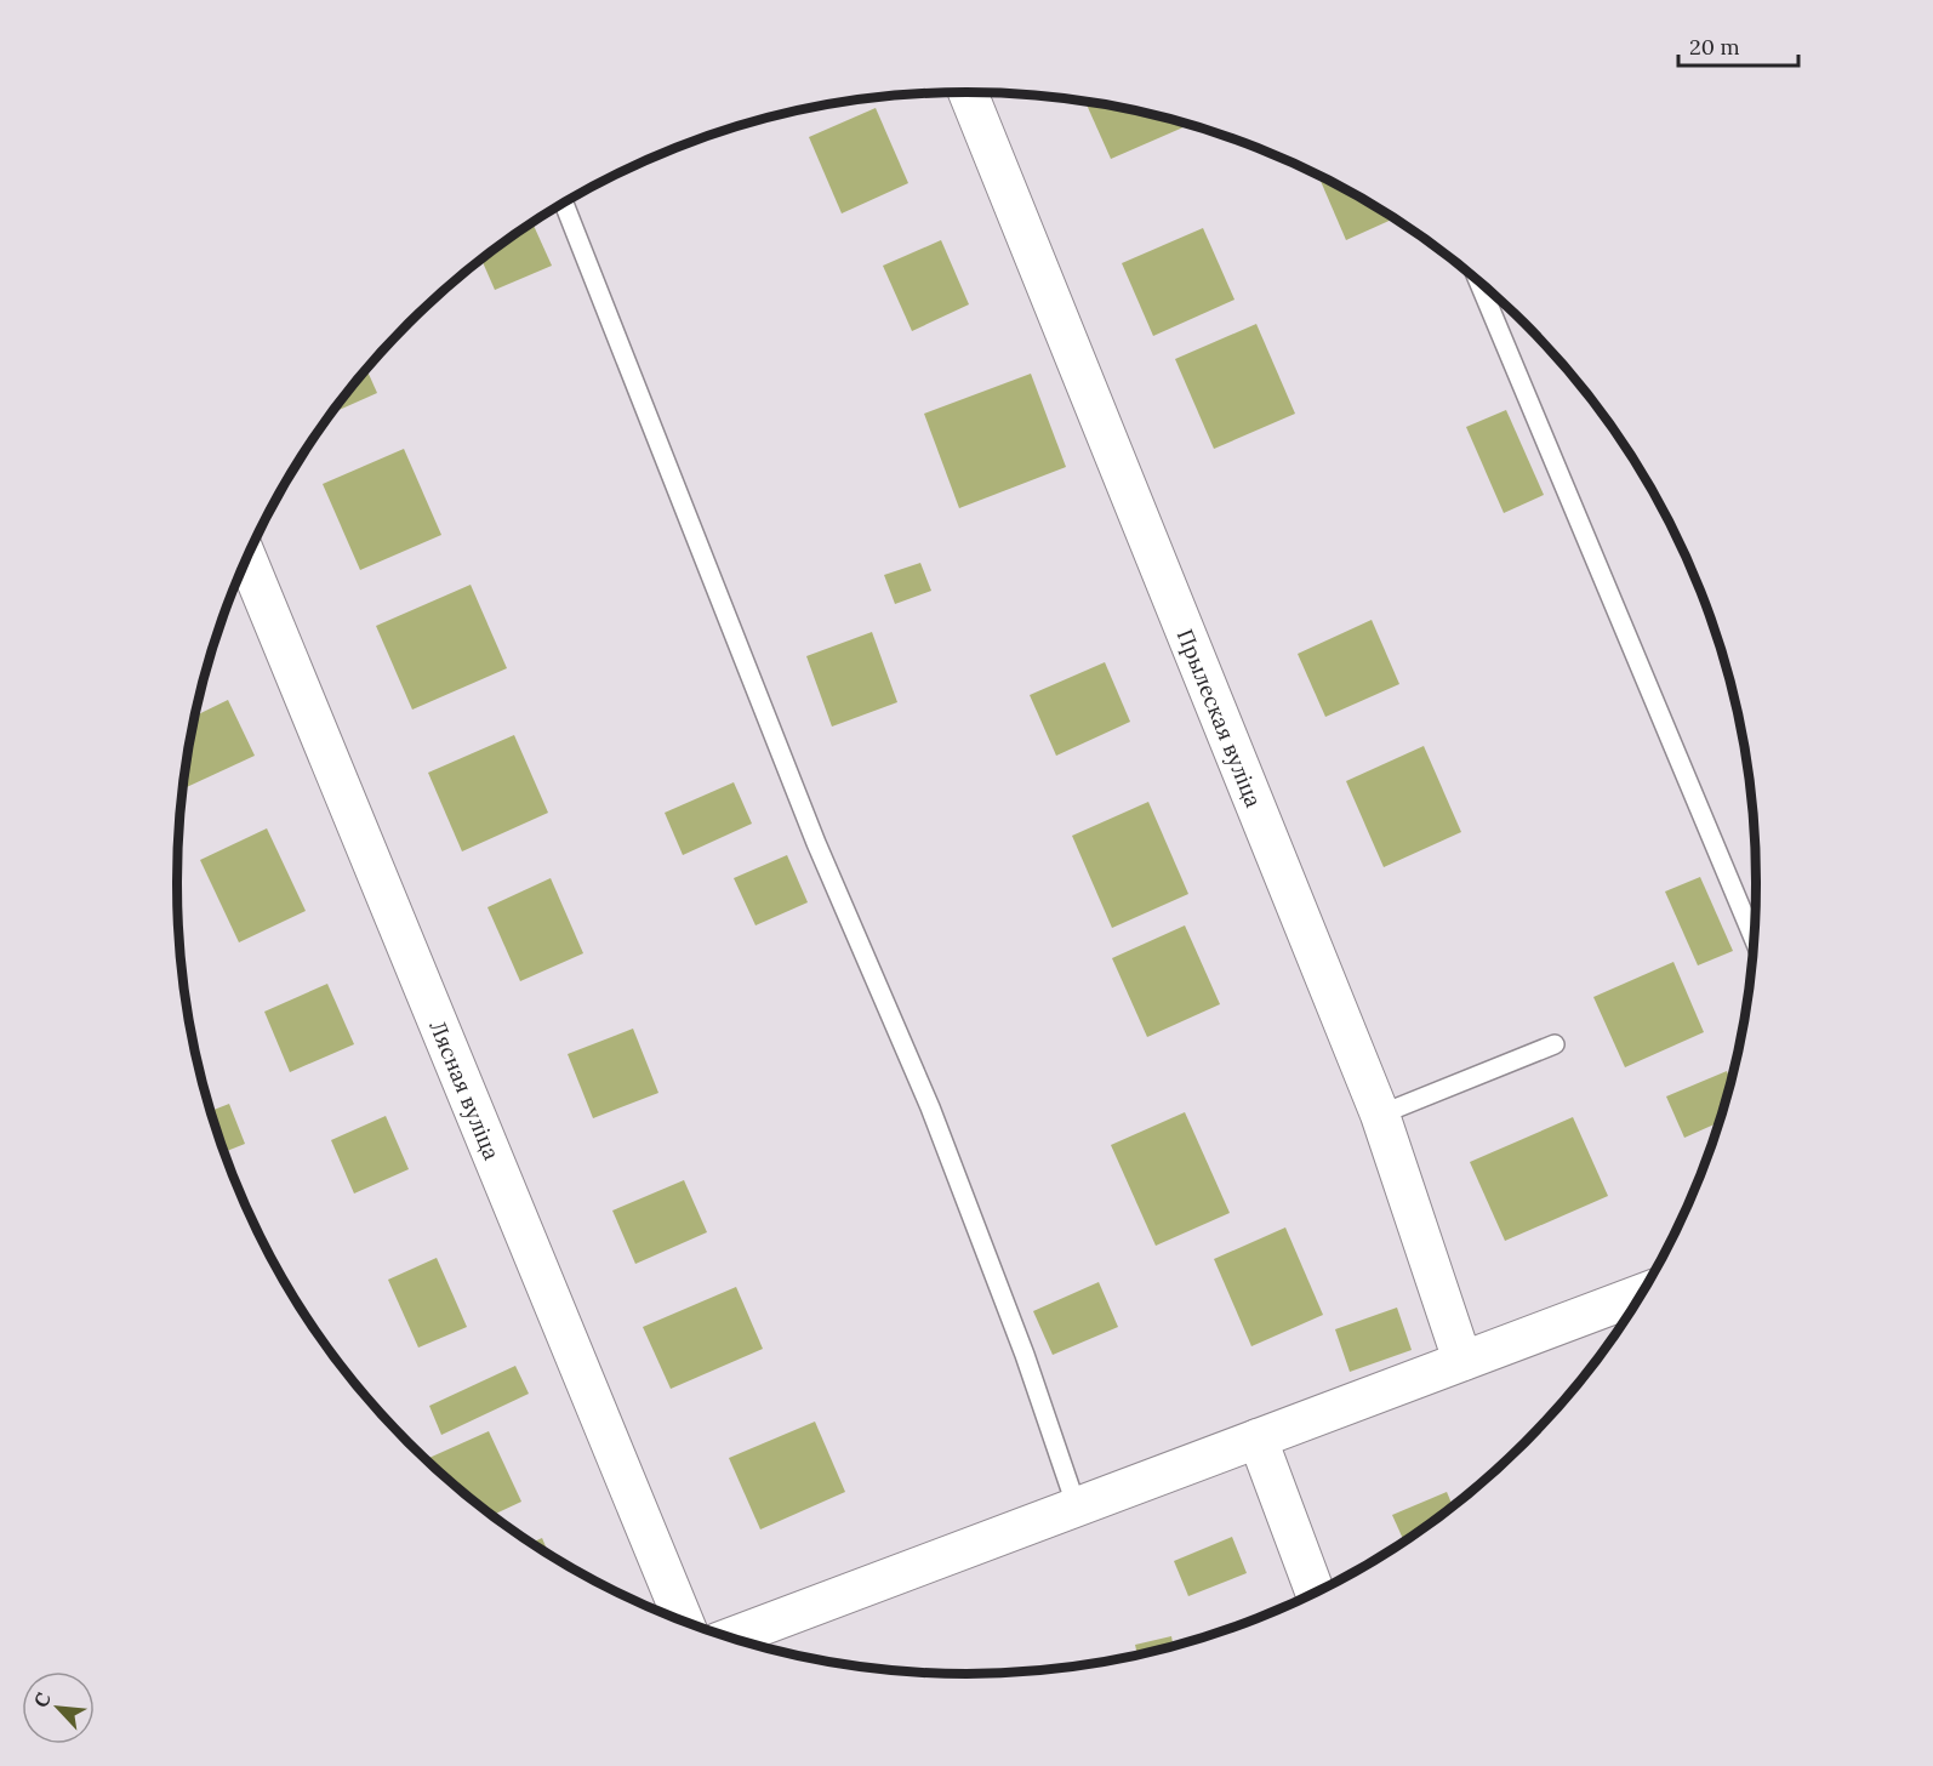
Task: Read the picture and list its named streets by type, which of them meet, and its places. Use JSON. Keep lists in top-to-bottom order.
{
  "streets": {
    "street": ["Прылеская вуліца", "Лясная вуліца"]
  },
  "scale_bar": "20 m",
  "north": "top left"
}
